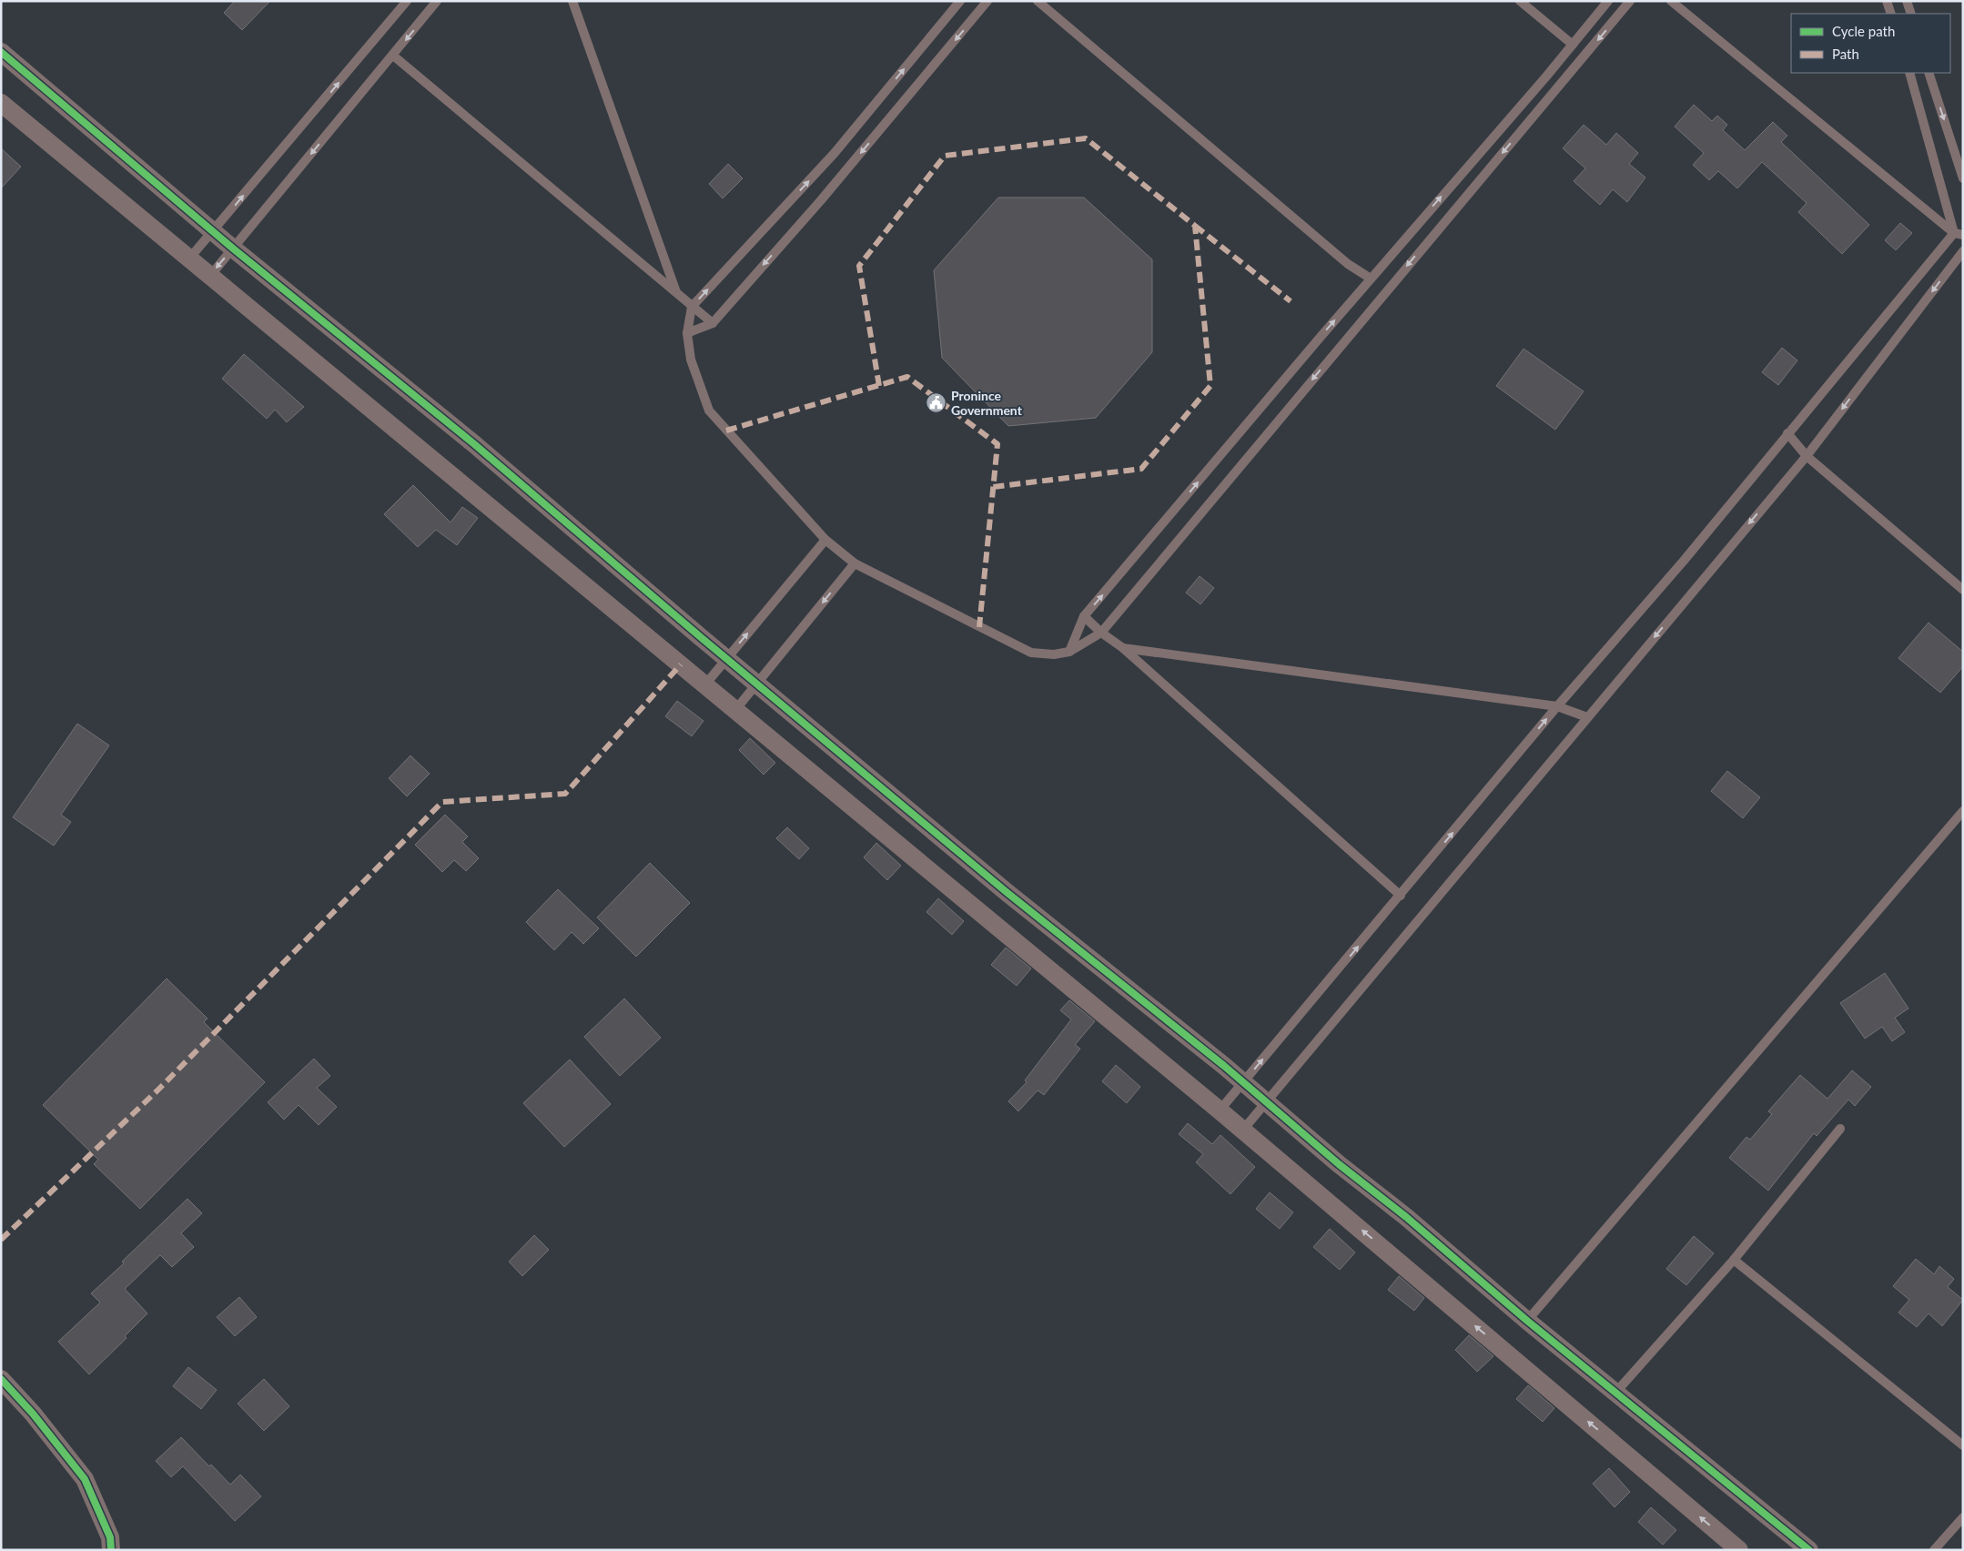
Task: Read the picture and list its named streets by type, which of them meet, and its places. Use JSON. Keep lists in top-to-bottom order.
{
  "places": {
    "public building": ["Pronince Government"]
  },
  "legend": ["Cycle path", "Path"]
}
